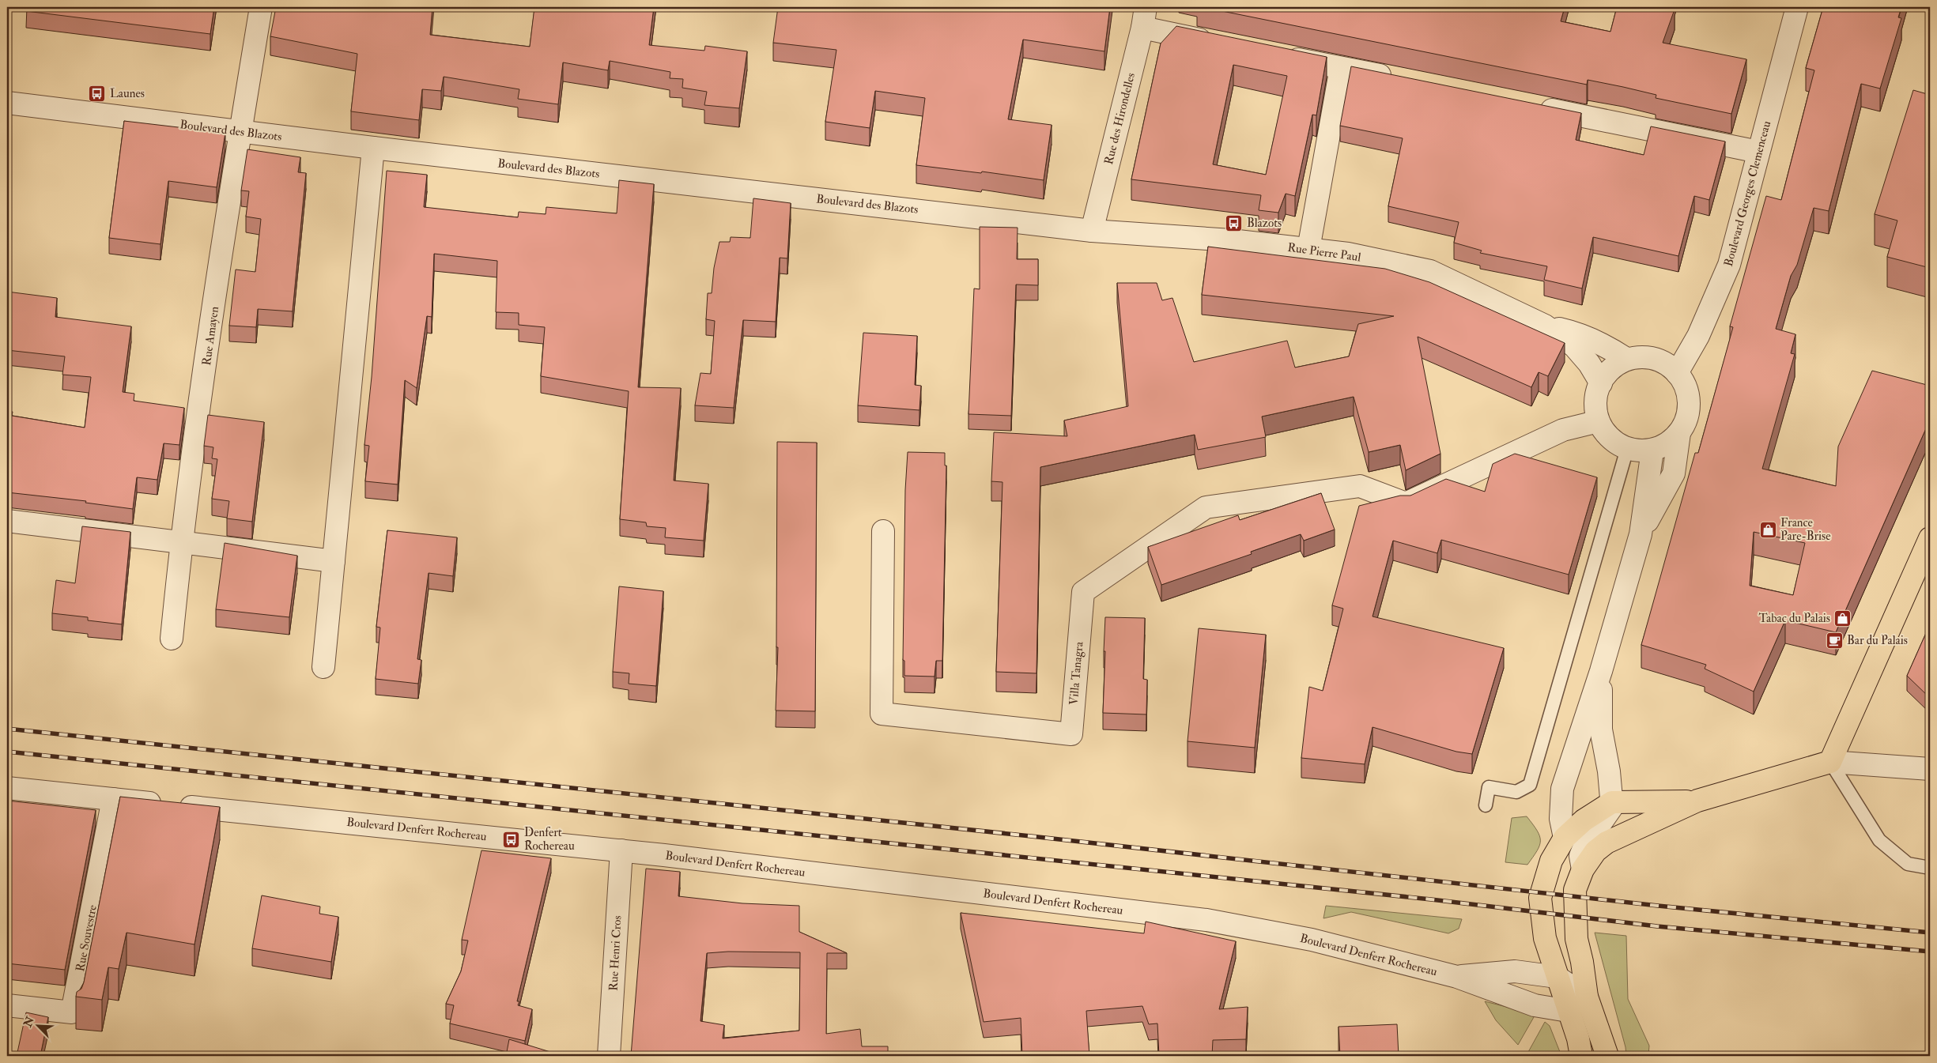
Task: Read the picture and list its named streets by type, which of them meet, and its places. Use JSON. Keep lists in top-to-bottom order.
{
  "streets": {
    "street": [
      "Rue des Hirondelles",
      "Boulevard des Blazots",
      "Boulevard Georges Clemenceau",
      "Rue Pierre Paul",
      "Rue Amayen",
      "Villa Tanagra",
      "Boulevard Denfert Rochereau",
      "Rue Souvestre",
      "Rue Henri Cros"
    ]
  },
  "crossings": [
    ["Rue des Hirondelles", "Boulevard des Blazots"],
    ["Rue des Hirondelles", "Rue Pierre Paul"],
    ["Boulevard des Blazots", "Rue Pierre Paul"],
    ["Boulevard des Blazots", "Rue Amayen"],
    ["Boulevard Georges Clemenceau", "Rue Pierre Paul"],
    ["Boulevard Georges Clemenceau", "Villa Tanagra"],
    ["Rue Pierre Paul", "Villa Tanagra"],
    ["Boulevard Denfert Rochereau", "Rue Souvestre"],
    ["Boulevard Denfert Rochereau", "Rue Henri Cros"]
  ],
  "places": {
    "bus stop": ["Launes", "Blazots", "Denfert Rochereau"],
    "shop": ["France Pare-Brise", "Tabac du Palais"],
    "cafe": ["Bar du Palais"]
  },
  "north": "top left"
}
